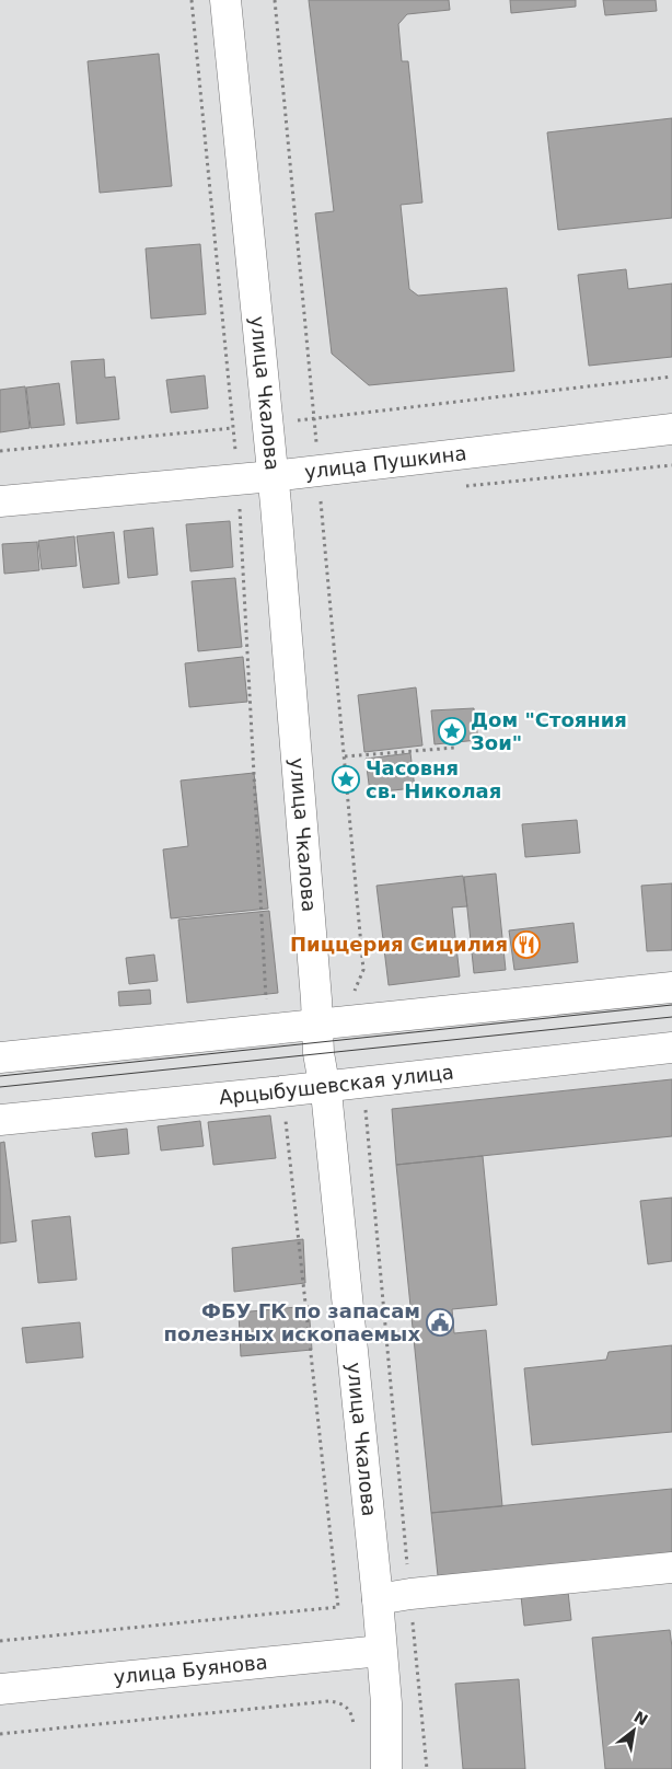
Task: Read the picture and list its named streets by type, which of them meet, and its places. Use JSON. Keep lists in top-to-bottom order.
{
  "streets": {
    "street": [
      "улица Чкалова",
      "улица Пушкина",
      "Арцыбушевская улица",
      "улица Буянова"
    ]
  },
  "crossings": [
    ["улица Чкалова", "улица Пушкина"],
    ["улица Чкалова", "Арцыбушевская улица"],
    ["улица Чкалова", "улица Буянова"]
  ],
  "places": {
    "place": ["Дом \"Стояния Зои\"", "Часовня св. Николая"],
    "restaurant": ["Пиццерия Сицилия"],
    "public building": ["ФБУ ГК по запасам полезных ископаемых"]
  },
  "north": "top right"
}
